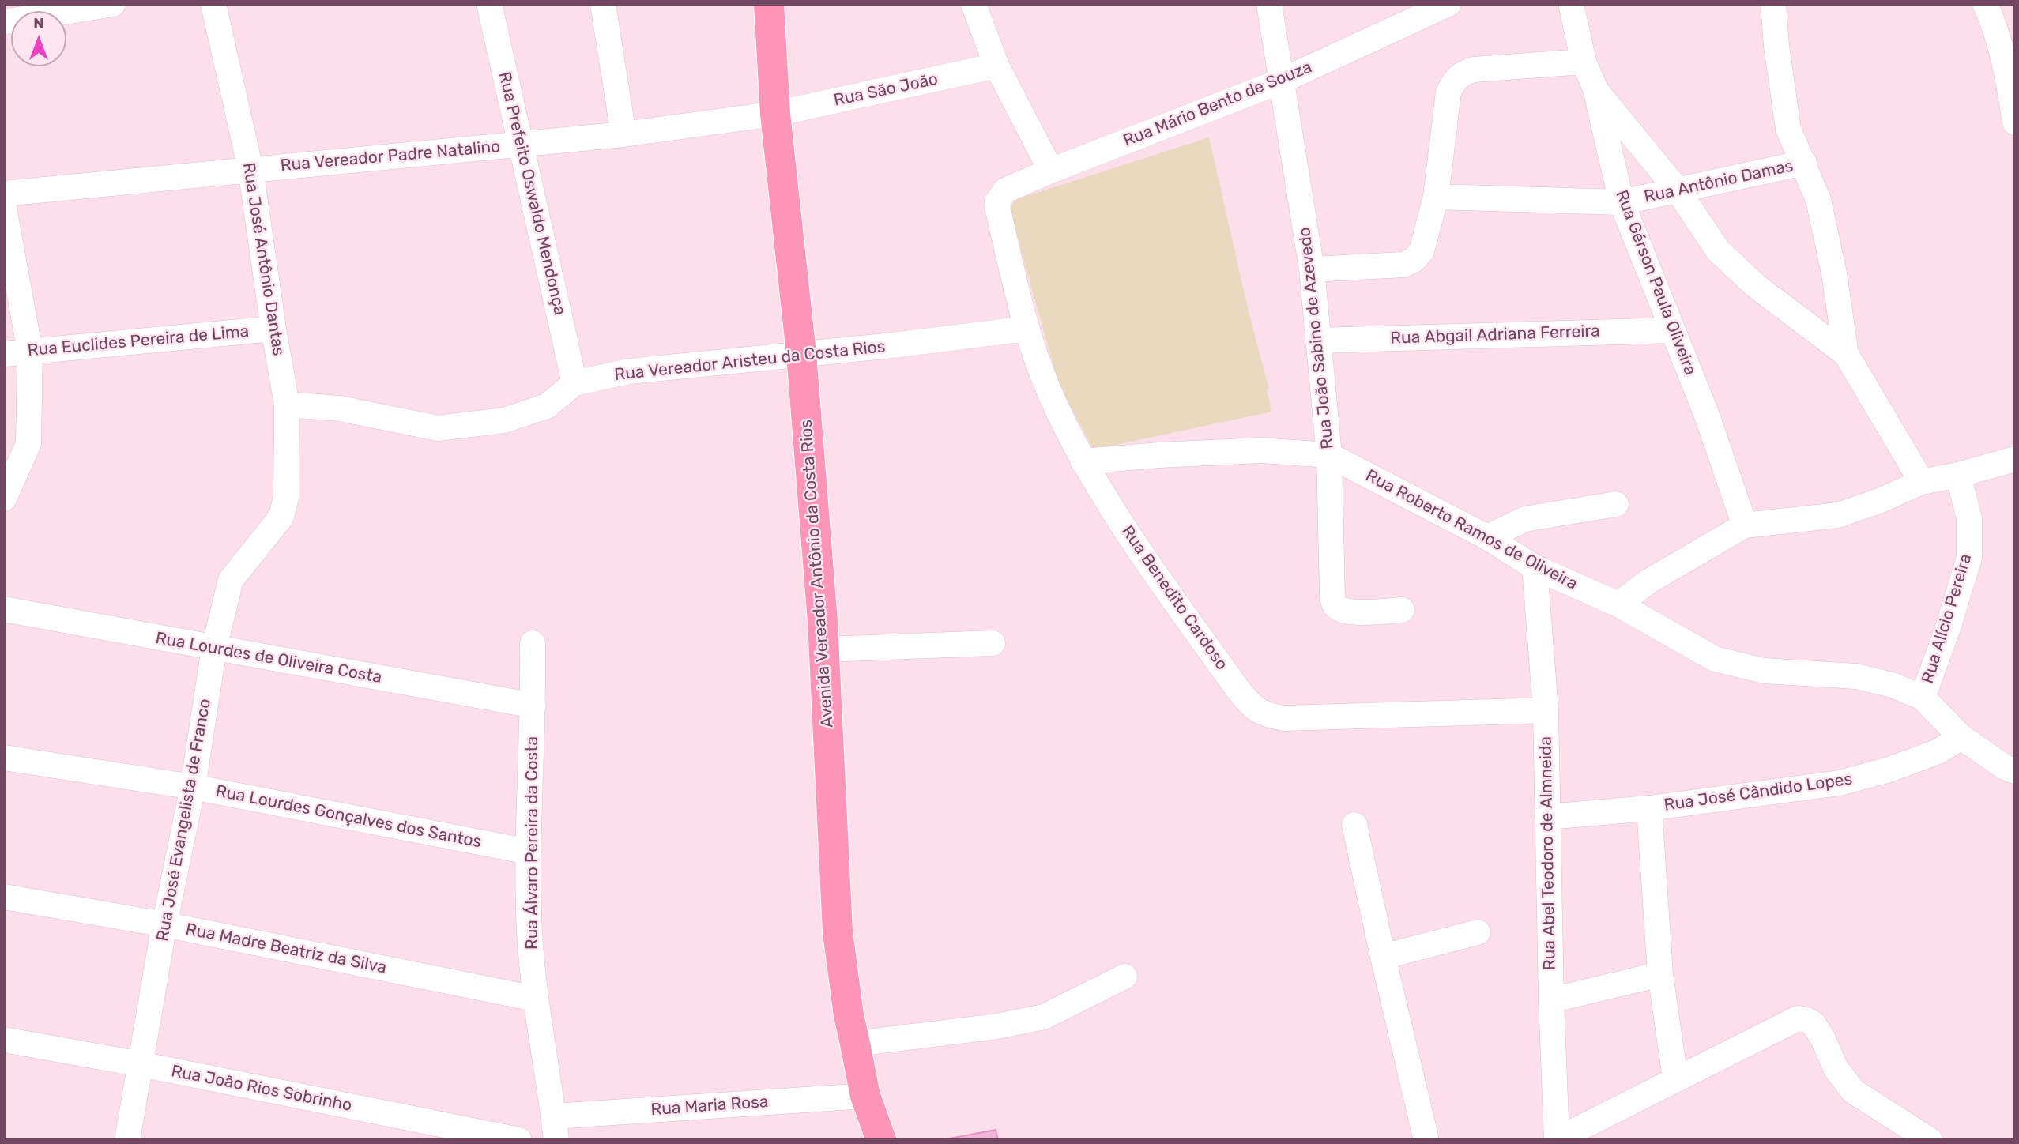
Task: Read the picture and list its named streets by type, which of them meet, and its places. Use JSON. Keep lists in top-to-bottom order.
{
  "streets": {
    "main road": ["Avenida Vereador Antônio da Costa Rios"],
    "street": [
      "Rua São João",
      "Rua Mário Bento de Souza",
      "Rua Vereador Padre Natalino",
      "Rua Antônio Damas",
      "Rua Prefeito Oswaldo Mendonça",
      "Rua José Antônio Dantas",
      "Rua Gérson Paula Oliveira",
      "Rua Abgail Adriana Ferreira",
      "Rua João Sabino de Azevedo",
      "Rua Euclides Pereira de Lima",
      "Rua Vereador Aristeu da Costa Rios",
      "Rua Roberto Ramos de Oliveira",
      "Rua Benedito Cardoso",
      "Rua Alício Pereira",
      "Rua Lourdes de Oliveira Costa",
      "Rua José Cândido Lopes",
      "Rua Lourdes Gonçalves dos Santos",
      "Rua José Evangelista de Franco",
      "Rua Álvaro Pereira da Costa",
      "Rua Abel Teodoro de Almneida",
      "Rua Madre Beatriz da Silva",
      "Rua João Rios Sobrinho",
      "Rua Maria Rosa"
    ]
  },
  "crossings": [
    ["Rua São João", "Rua Vereador Padre Natalino"],
    ["Rua São João", "Avenida Vereador Antônio da Costa Rios"],
    ["Rua Mário Bento de Souza", "Rua João Sabino de Azevedo"],
    ["Rua Mário Bento de Souza", "Rua Benedito Cardoso"],
    ["Rua Vereador Padre Natalino", "Rua Prefeito Oswaldo Mendonça"],
    ["Rua Vereador Padre Natalino", "Rua José Antônio Dantas"],
    ["Rua Vereador Padre Natalino", "Avenida Vereador Antônio da Costa Rios"],
    ["Rua Antônio Damas", "Rua Gérson Paula Oliveira"],
    ["Rua Prefeito Oswaldo Mendonça", "Rua Vereador Aristeu da Costa Rios"],
    ["Rua José Antônio Dantas", "Rua Euclides Pereira de Lima"],
    ["Rua José Antônio Dantas", "Rua Vereador Aristeu da Costa Rios"],
    ["Rua José Antônio Dantas", "Rua José Evangelista de Franco"],
    ["Rua Gérson Paula Oliveira", "Rua Abgail Adriana Ferreira"],
    ["Rua Abgail Adriana Ferreira", "Rua João Sabino de Azevedo"],
    ["Rua João Sabino de Azevedo", "Rua Roberto Ramos de Oliveira"],
    ["Rua Vereador Aristeu da Costa Rios", "Avenida Vereador Antônio da Costa Rios"],
    ["Rua Vereador Aristeu da Costa Rios", "Rua Benedito Cardoso"],
    ["Rua Roberto Ramos de Oliveira", "Rua Benedito Cardoso"],
    ["Rua Roberto Ramos de Oliveira", "Rua Alício Pereira"],
    ["Rua Roberto Ramos de Oliveira", "Rua José Cândido Lopes"],
    ["Rua Roberto Ramos de Oliveira", "Rua Abel Teodoro de Almneida"],
    ["Avenida Vereador Antônio da Costa Rios", "Rua Maria Rosa"],
    ["Rua Benedito Cardoso", "Rua Abel Teodoro de Almneida"],
    ["Rua Lourdes de Oliveira Costa", "Rua José Evangelista de Franco"],
    ["Rua Lourdes de Oliveira Costa", "Rua Álvaro Pereira da Costa"],
    ["Rua José Cândido Lopes", "Rua Abel Teodoro de Almneida"],
    ["Rua Lourdes Gonçalves dos Santos", "Rua José Evangelista de Franco"],
    ["Rua Lourdes Gonçalves dos Santos", "Rua Álvaro Pereira da Costa"],
    ["Rua José Evangelista de Franco", "Rua Madre Beatriz da Silva"],
    ["Rua José Evangelista de Franco", "Rua João Rios Sobrinho"],
    ["Rua Álvaro Pereira da Costa", "Rua Madre Beatriz da Silva"],
    ["Rua Álvaro Pereira da Costa", "Rua Maria Rosa"]
  ],
  "north": "top"
}
